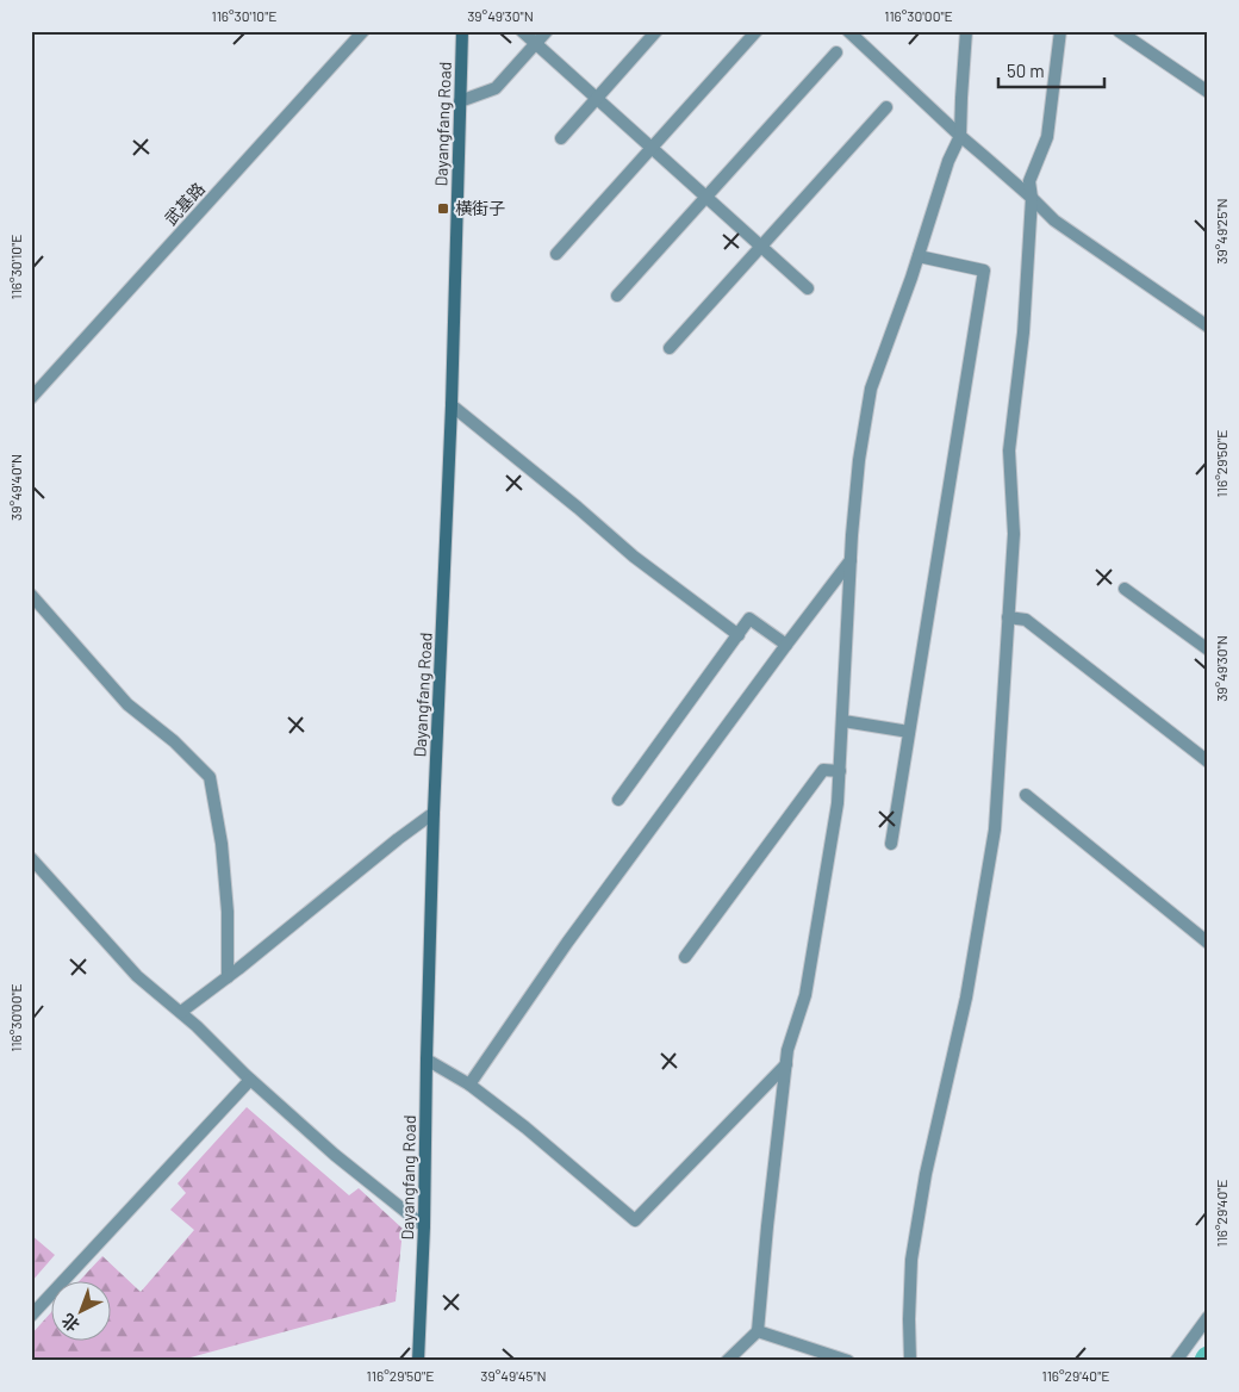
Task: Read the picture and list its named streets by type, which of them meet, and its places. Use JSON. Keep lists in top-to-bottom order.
{
  "streets": {
    "main road": ["Dayangfang Road"],
    "street": ["武基路"]
  },
  "places": {
    "transit": ["横街子"]
  },
  "scale_bar": "50 m",
  "north": "bottom left",
  "coordinates": [
    "116°30'10\"E",
    "39°49'30\"N",
    "116°30'00\"E",
    "39°49'25\"N",
    "116°29'50\"E",
    "39°49'40\"N",
    "116°29'40\"E",
    "39°49'45\"N"
  ]
}
